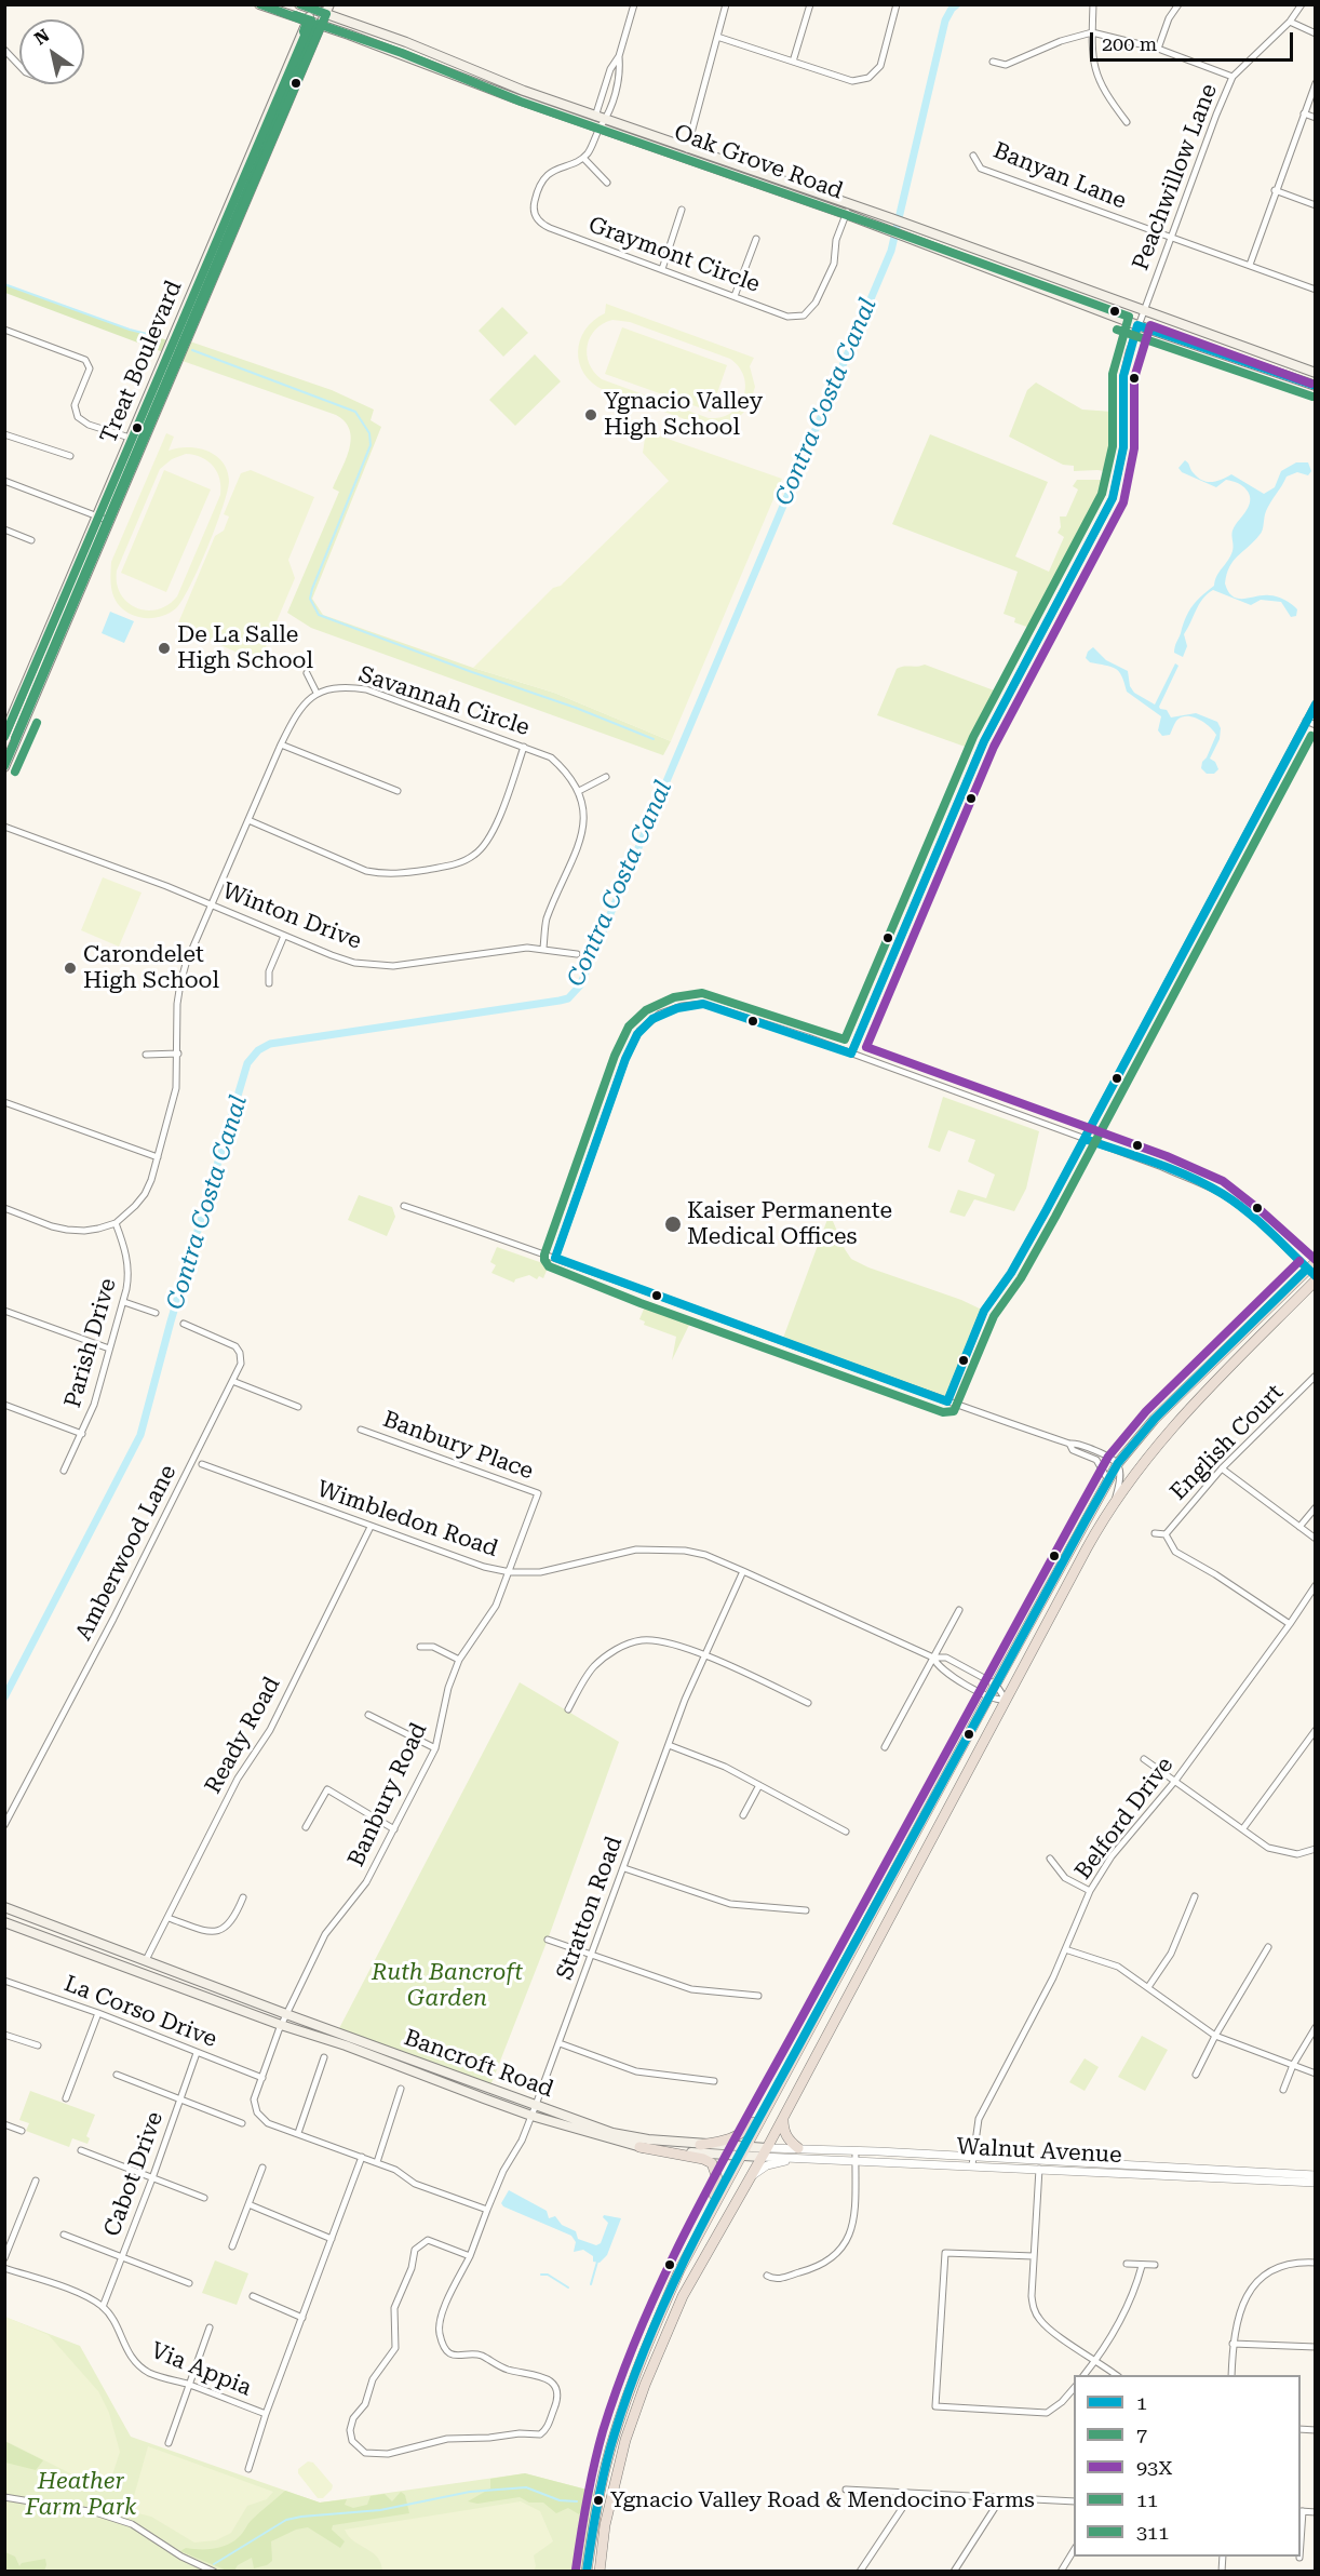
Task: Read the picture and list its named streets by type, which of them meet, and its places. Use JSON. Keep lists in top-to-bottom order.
{
  "streets": {
    "main road": ["Oak Grove Road", "Treat Boulevard", "Bancroft Road"],
    "street": [
      "Banyan Lane",
      "Peachwillow Lane",
      "Graymont Circle",
      "Savannah Circle",
      "Winton Drive",
      "Parish Drive",
      "English Court",
      "Banbury Place",
      "Wimbledon Road",
      "Amberwood Lane",
      "Ready Road",
      "Banbury Road",
      "Belford Drive",
      "Stratton Road",
      "La Corso Drive",
      "Walnut Avenue",
      "Cabot Drive",
      "Via Appia"
    ]
  },
  "crossings": [
    ["Oak Grove Road", "Peachwillow Lane"],
    ["Oak Grove Road", "Graymont Circle"],
    ["Oak Grove Road", "Treat Boulevard"],
    ["Banyan Lane", "Peachwillow Lane"],
    ["Savannah Circle", "Winton Drive"],
    ["Banbury Place", "Wimbledon Road"],
    ["Banbury Place", "Banbury Road"],
    ["Wimbledon Road", "Ready Road"],
    ["Wimbledon Road", "Banbury Road"],
    ["Wimbledon Road", "Stratton Road"],
    ["Ready Road", "Bancroft Road"],
    ["Banbury Road", "La Corso Drive"],
    ["Banbury Road", "Bancroft Road"],
    ["Banbury Road", "Via Appia"],
    ["Belford Drive", "Walnut Avenue"],
    ["Stratton Road", "Bancroft Road"],
    ["La Corso Drive", "Cabot Drive"],
    ["Bancroft Road", "Walnut Avenue"],
    ["Cabot Drive", "Via Appia"]
  ],
  "water": ["Contra Costa Canal"],
  "parks": ["Ruth Bancroft Garden", "Heather Farm Park"],
  "places": [
    "Ygnacio Valley High School",
    "De La Salle High School",
    "Carondelet High School",
    "Kaiser Permanente Medical Offices",
    "Ygnacio Valley Road & Mendocino Farms"
  ],
  "lines": [
    "transit line 11",
    "transit line 311",
    "transit line 7",
    "transit line 1",
    "transit line 93X"
  ],
  "legend": [
    "1",
    "7",
    "93X",
    "11",
    "311"
  ],
  "scale_bar": "200 m",
  "north": "top left"
}
